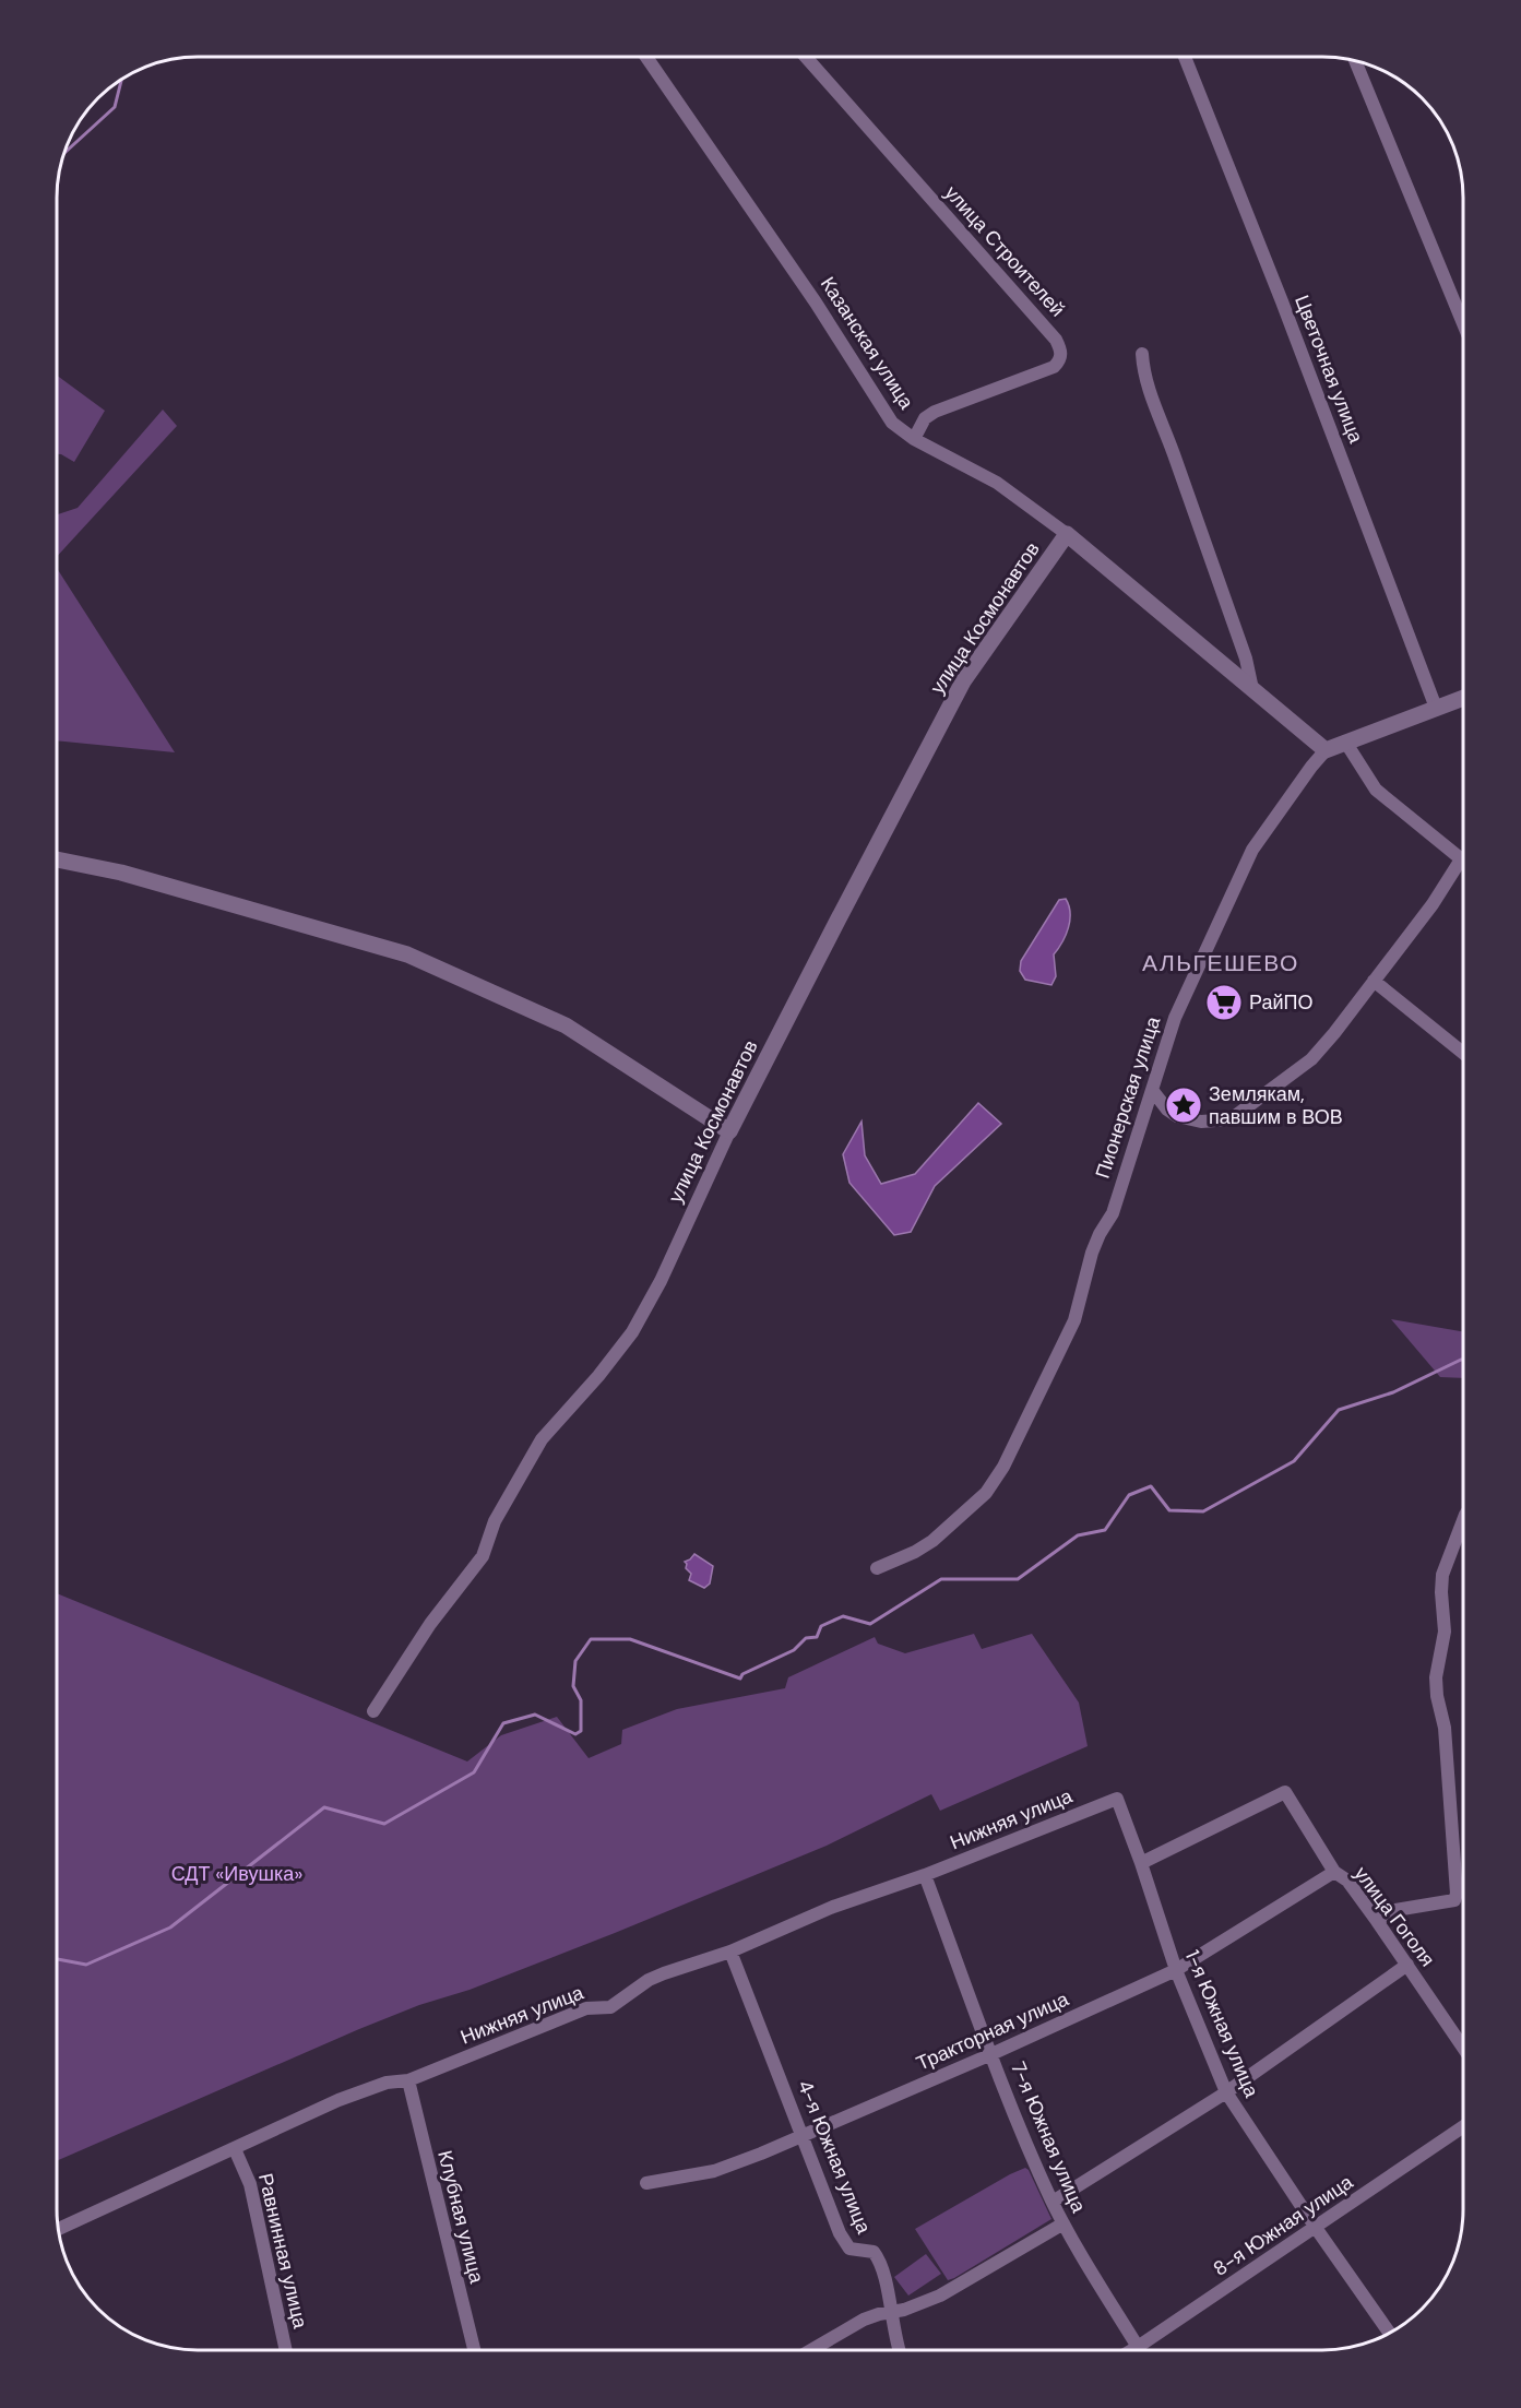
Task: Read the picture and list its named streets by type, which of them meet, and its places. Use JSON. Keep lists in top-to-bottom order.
{
  "streets": {
    "street": [
      "улица Строителей",
      "Казанская улица",
      "Цветочная улица",
      "улица Космонавтов",
      "Пионерская улица",
      "Нижняя улица",
      "улица Гоголя",
      "1-я Южная улица",
      "Тракторная улица",
      "7-я Южная улица",
      "4-я Южная улица",
      "Клубная улица",
      "8-я Южная улица",
      "Равнинная улица"
    ]
  },
  "crossings": [
    ["улица Строителей", "Казанская улица"],
    ["Казанская улица", "улица Космонавтов"],
    ["Казанская улица", "Пионерская улица"],
    ["Цветочная улица", "Пионерская улица"],
    ["Нижняя улица", "1-я Южная улица"],
    ["Нижняя улица", "7-я Южная улица"],
    ["Нижняя улица", "4-я Южная улица"],
    ["Нижняя улица", "Клубная улица"],
    ["Нижняя улица", "Равнинная улица"],
    ["улица Гоголя", "1-я Южная улица"],
    ["улица Гоголя", "Тракторная улица"],
    ["1-я Южная улица", "Тракторная улица"],
    ["1-я Южная улица", "8-я Южная улица"],
    ["Тракторная улица", "7-я Южная улица"],
    ["Тракторная улица", "4-я Южная улица"],
    ["7-я Южная улица", "8-я Южная улица"]
  ],
  "districts": ["АЛЬГЕШЕВО"],
  "parks": ["СДТ «Ивушка»"],
  "places": {
    "supermarket": ["РайПО"],
    "place": ["Землякам, павшим в ВОВ"]
  }
}
